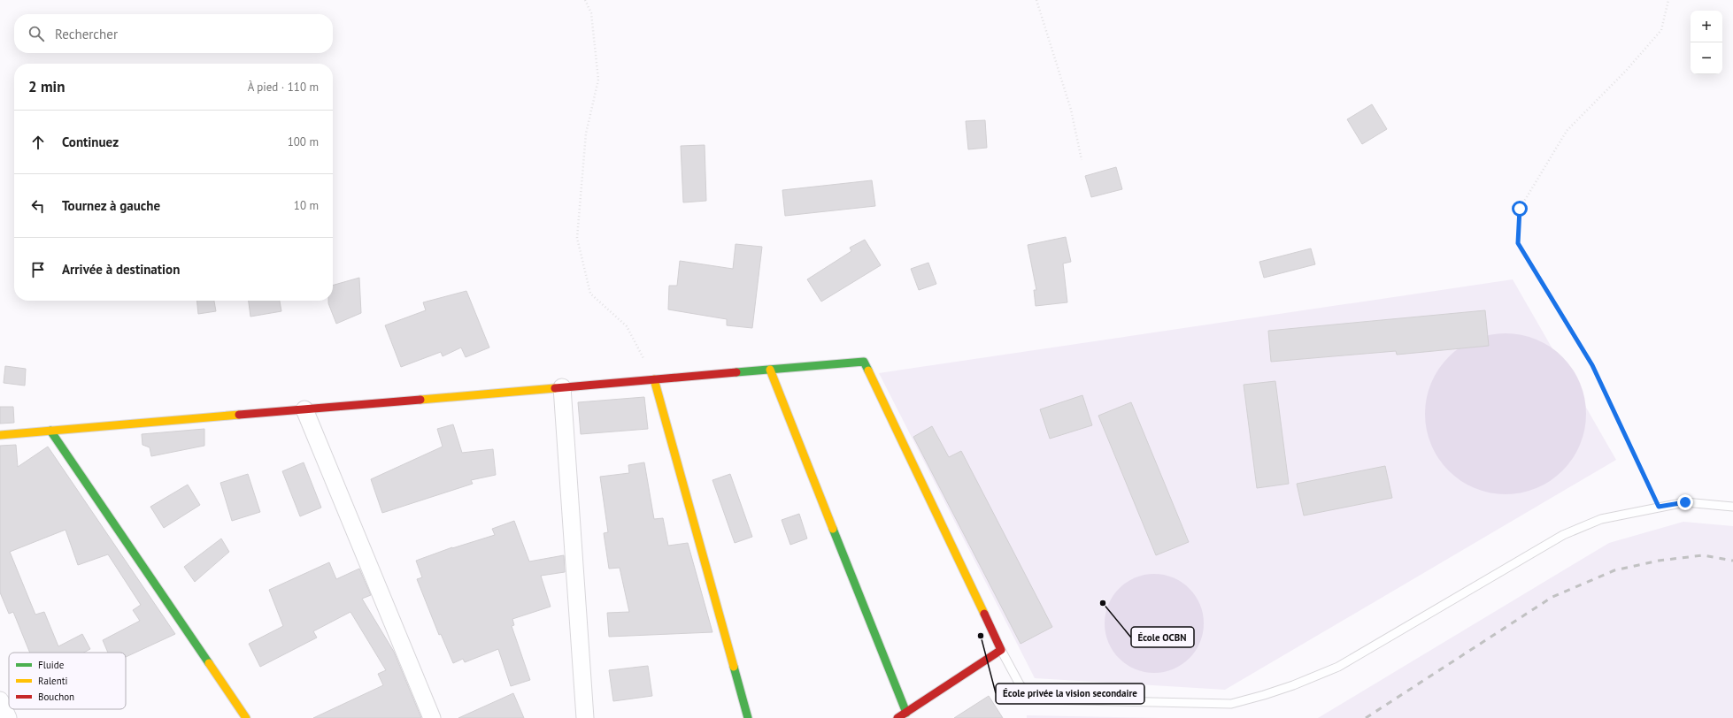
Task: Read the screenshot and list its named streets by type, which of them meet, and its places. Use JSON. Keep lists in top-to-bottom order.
{
  "places": ["École OCBN", "École privée la vision secondaire"],
  "legend": ["Fluide", "Ralenti", "Bouchon"],
  "page": {
    "map_buttons": ["+", "−"],
    "search": "Rechercher",
    "heading": ["2 min", "À pied · 110 m"],
    "list": [
      ["Continuez", "100 m"],
      ["Tournez à gauche", "10 m"],
      "Arrivée à destination"
    ]
  }
}
